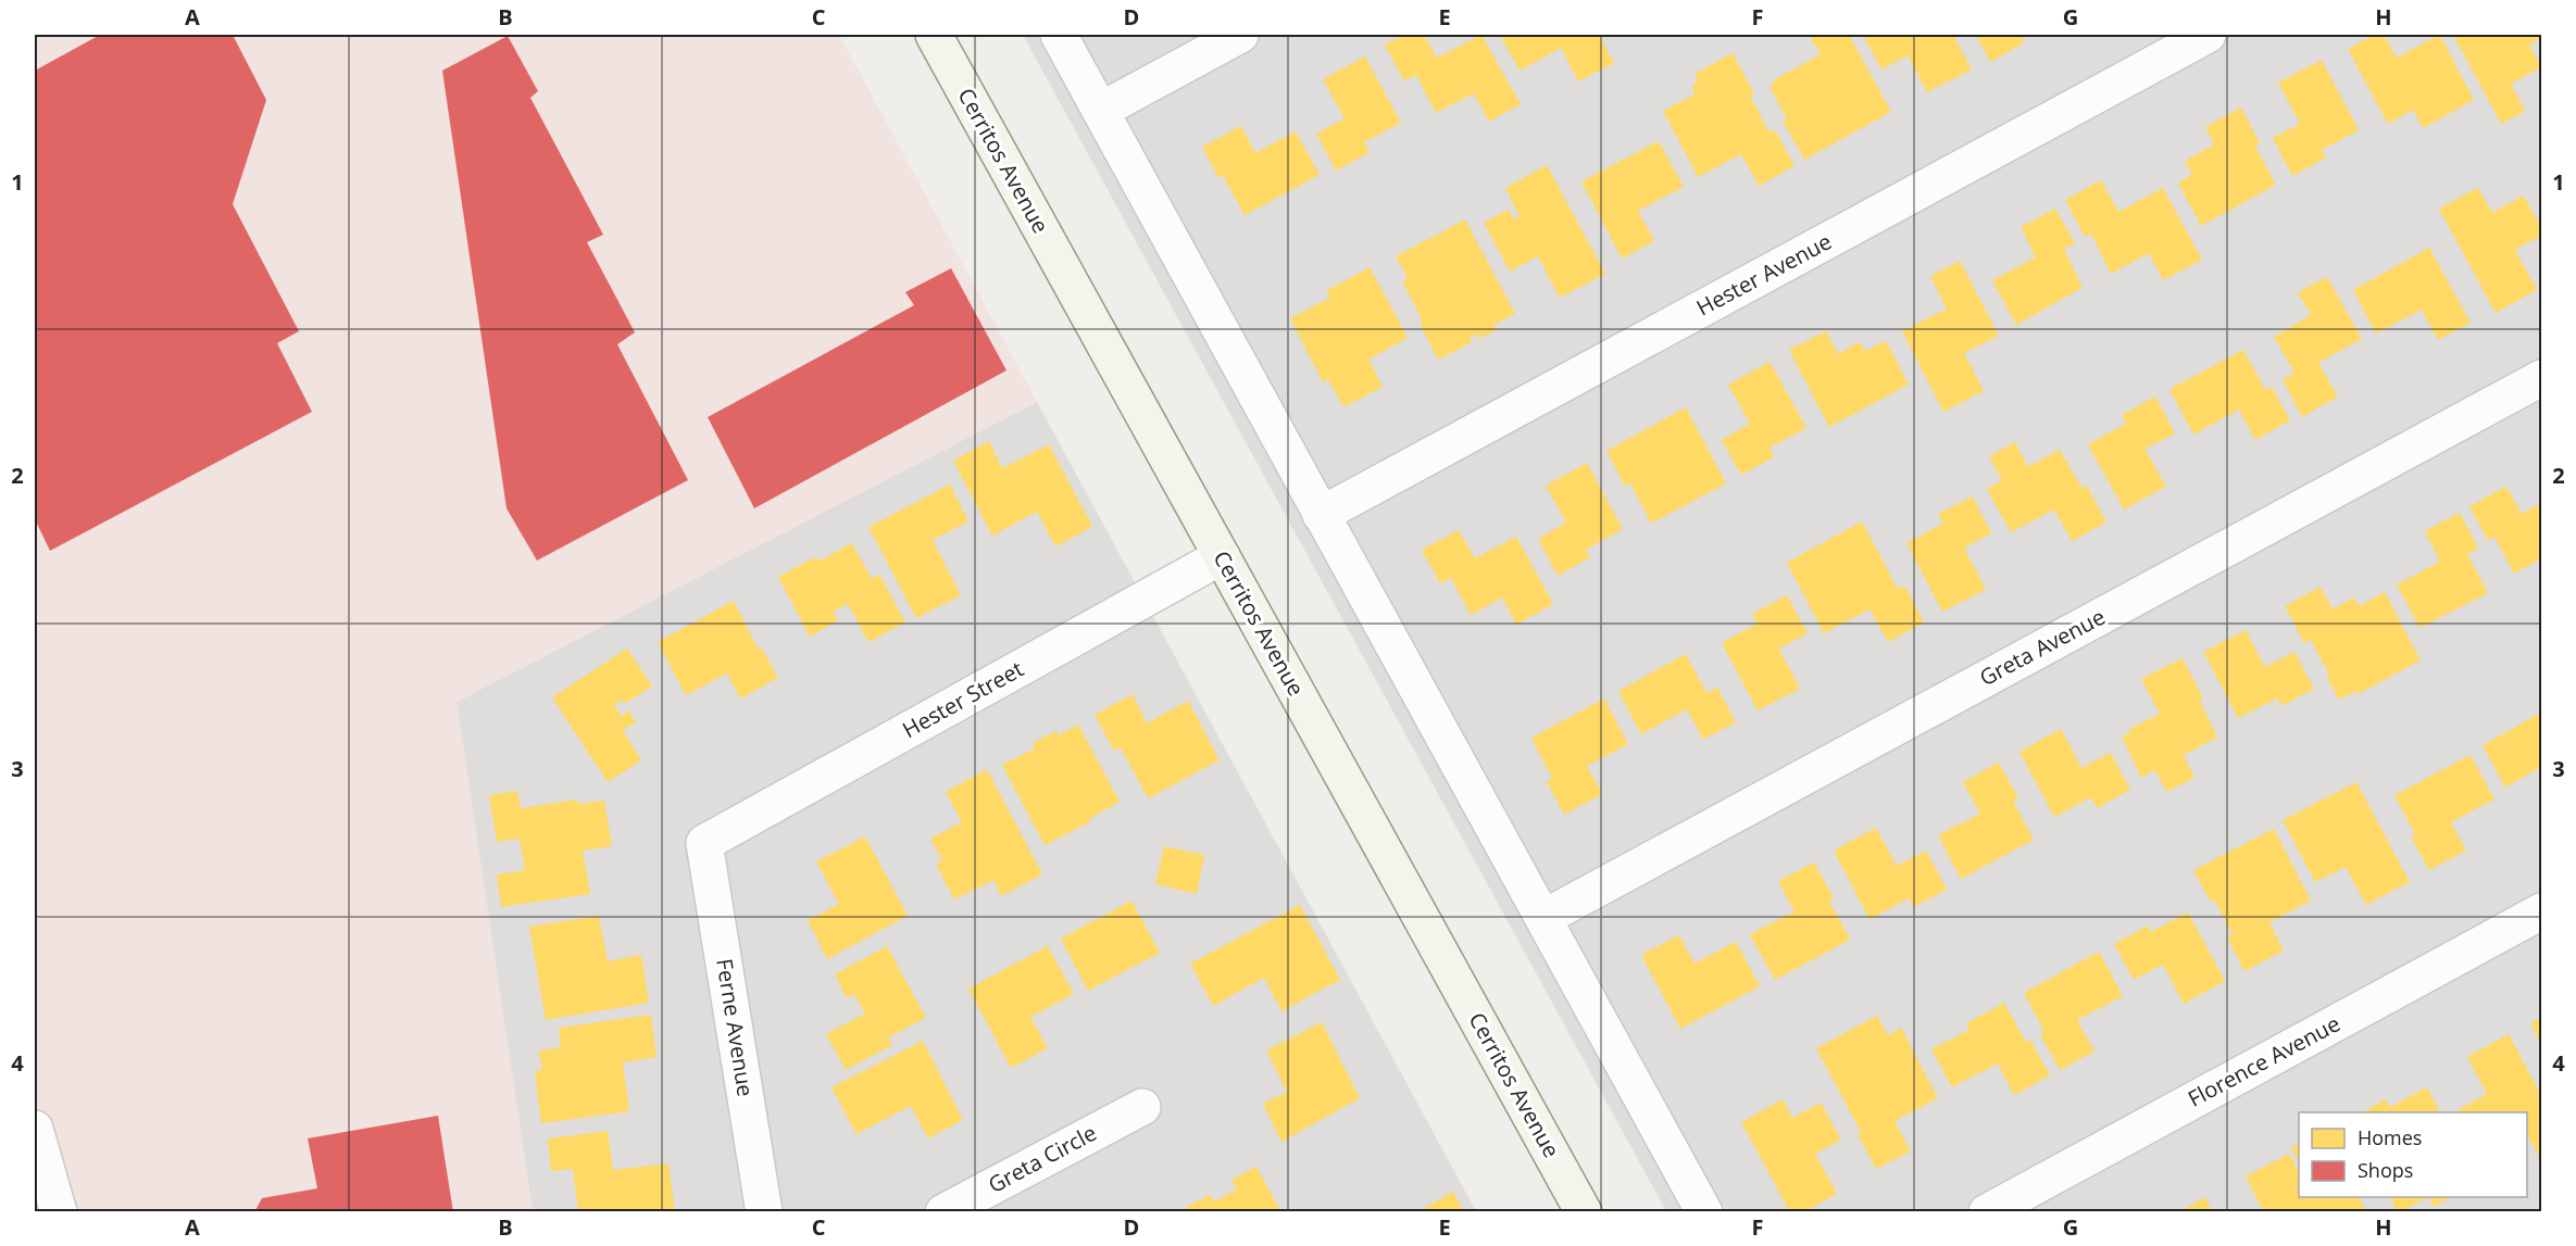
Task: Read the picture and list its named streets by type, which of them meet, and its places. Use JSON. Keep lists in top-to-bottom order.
{
  "streets": {
    "main road": ["Cerritos Avenue"],
    "street": [
      "Hester Avenue",
      "Greta Avenue",
      "Hester Street",
      "Ferne Avenue",
      "Florence Avenue",
      "Greta Circle"
    ]
  },
  "crossings": [
    ["Cerritos Avenue", "Hester Street"],
    ["Hester Street", "Ferne Avenue"]
  ],
  "legend": ["Homes", "Shops"],
  "grid": {
    "columns": [
      "A",
      "B",
      "C",
      "D",
      "E",
      "F",
      "G",
      "H"
    ],
    "rows": [
      "1",
      "2",
      "3",
      "4"
    ]
  }
}
